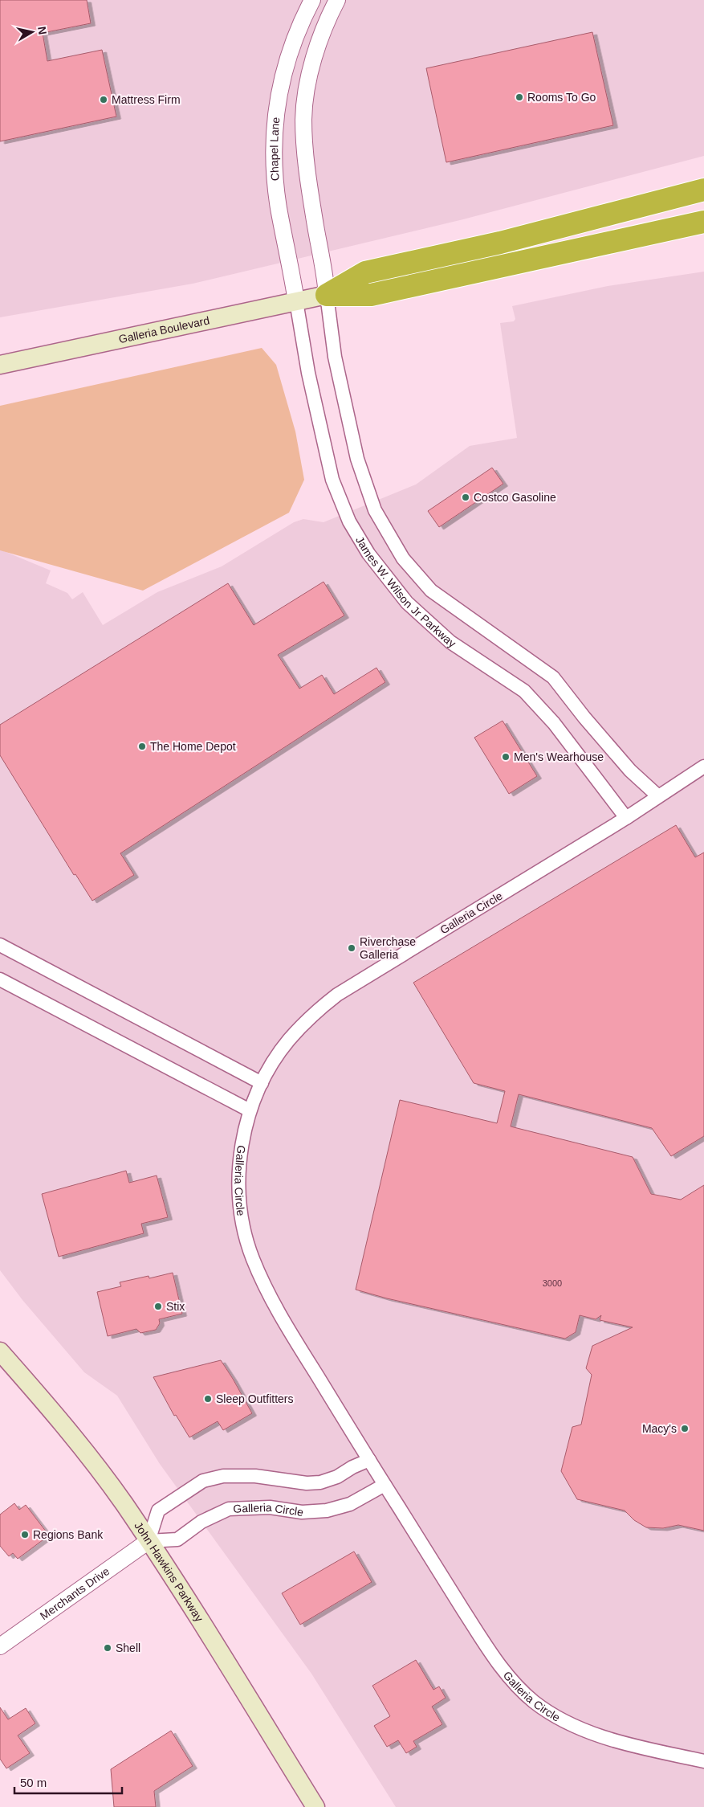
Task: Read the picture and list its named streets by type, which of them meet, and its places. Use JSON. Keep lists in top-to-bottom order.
{
  "streets": {
    "main road": ["Galleria Boulevard", "John Hawkins Parkway"],
    "street": [
      "Chapel Lane",
      "James W. Wilson Jr Parkway",
      "Galleria Circle",
      "Merchants Drive"
    ]
  },
  "crossings": [
    ["Chapel Lane", "Galleria Boulevard"],
    ["Chapel Lane", "James W. Wilson Jr Parkway"],
    ["Galleria Boulevard", "James W. Wilson Jr Parkway"],
    ["James W. Wilson Jr Parkway", "Galleria Circle"],
    ["Galleria Circle", "John Hawkins Parkway"],
    ["Galleria Circle", "Merchants Drive"],
    ["John Hawkins Parkway", "Merchants Drive"]
  ],
  "places": [
    "Rooms To Go",
    "Mattress Firm",
    "Costco Gasoline",
    "The Home Depot",
    "Men's Wearhouse",
    "Riverchase Galleria",
    "Stix",
    "Sleep Outfitters",
    "Macy's",
    "Regions Bank",
    "Shell"
  ],
  "house_numbers": ["3000"],
  "scale_bar": "50 m",
  "north": "right"
}
